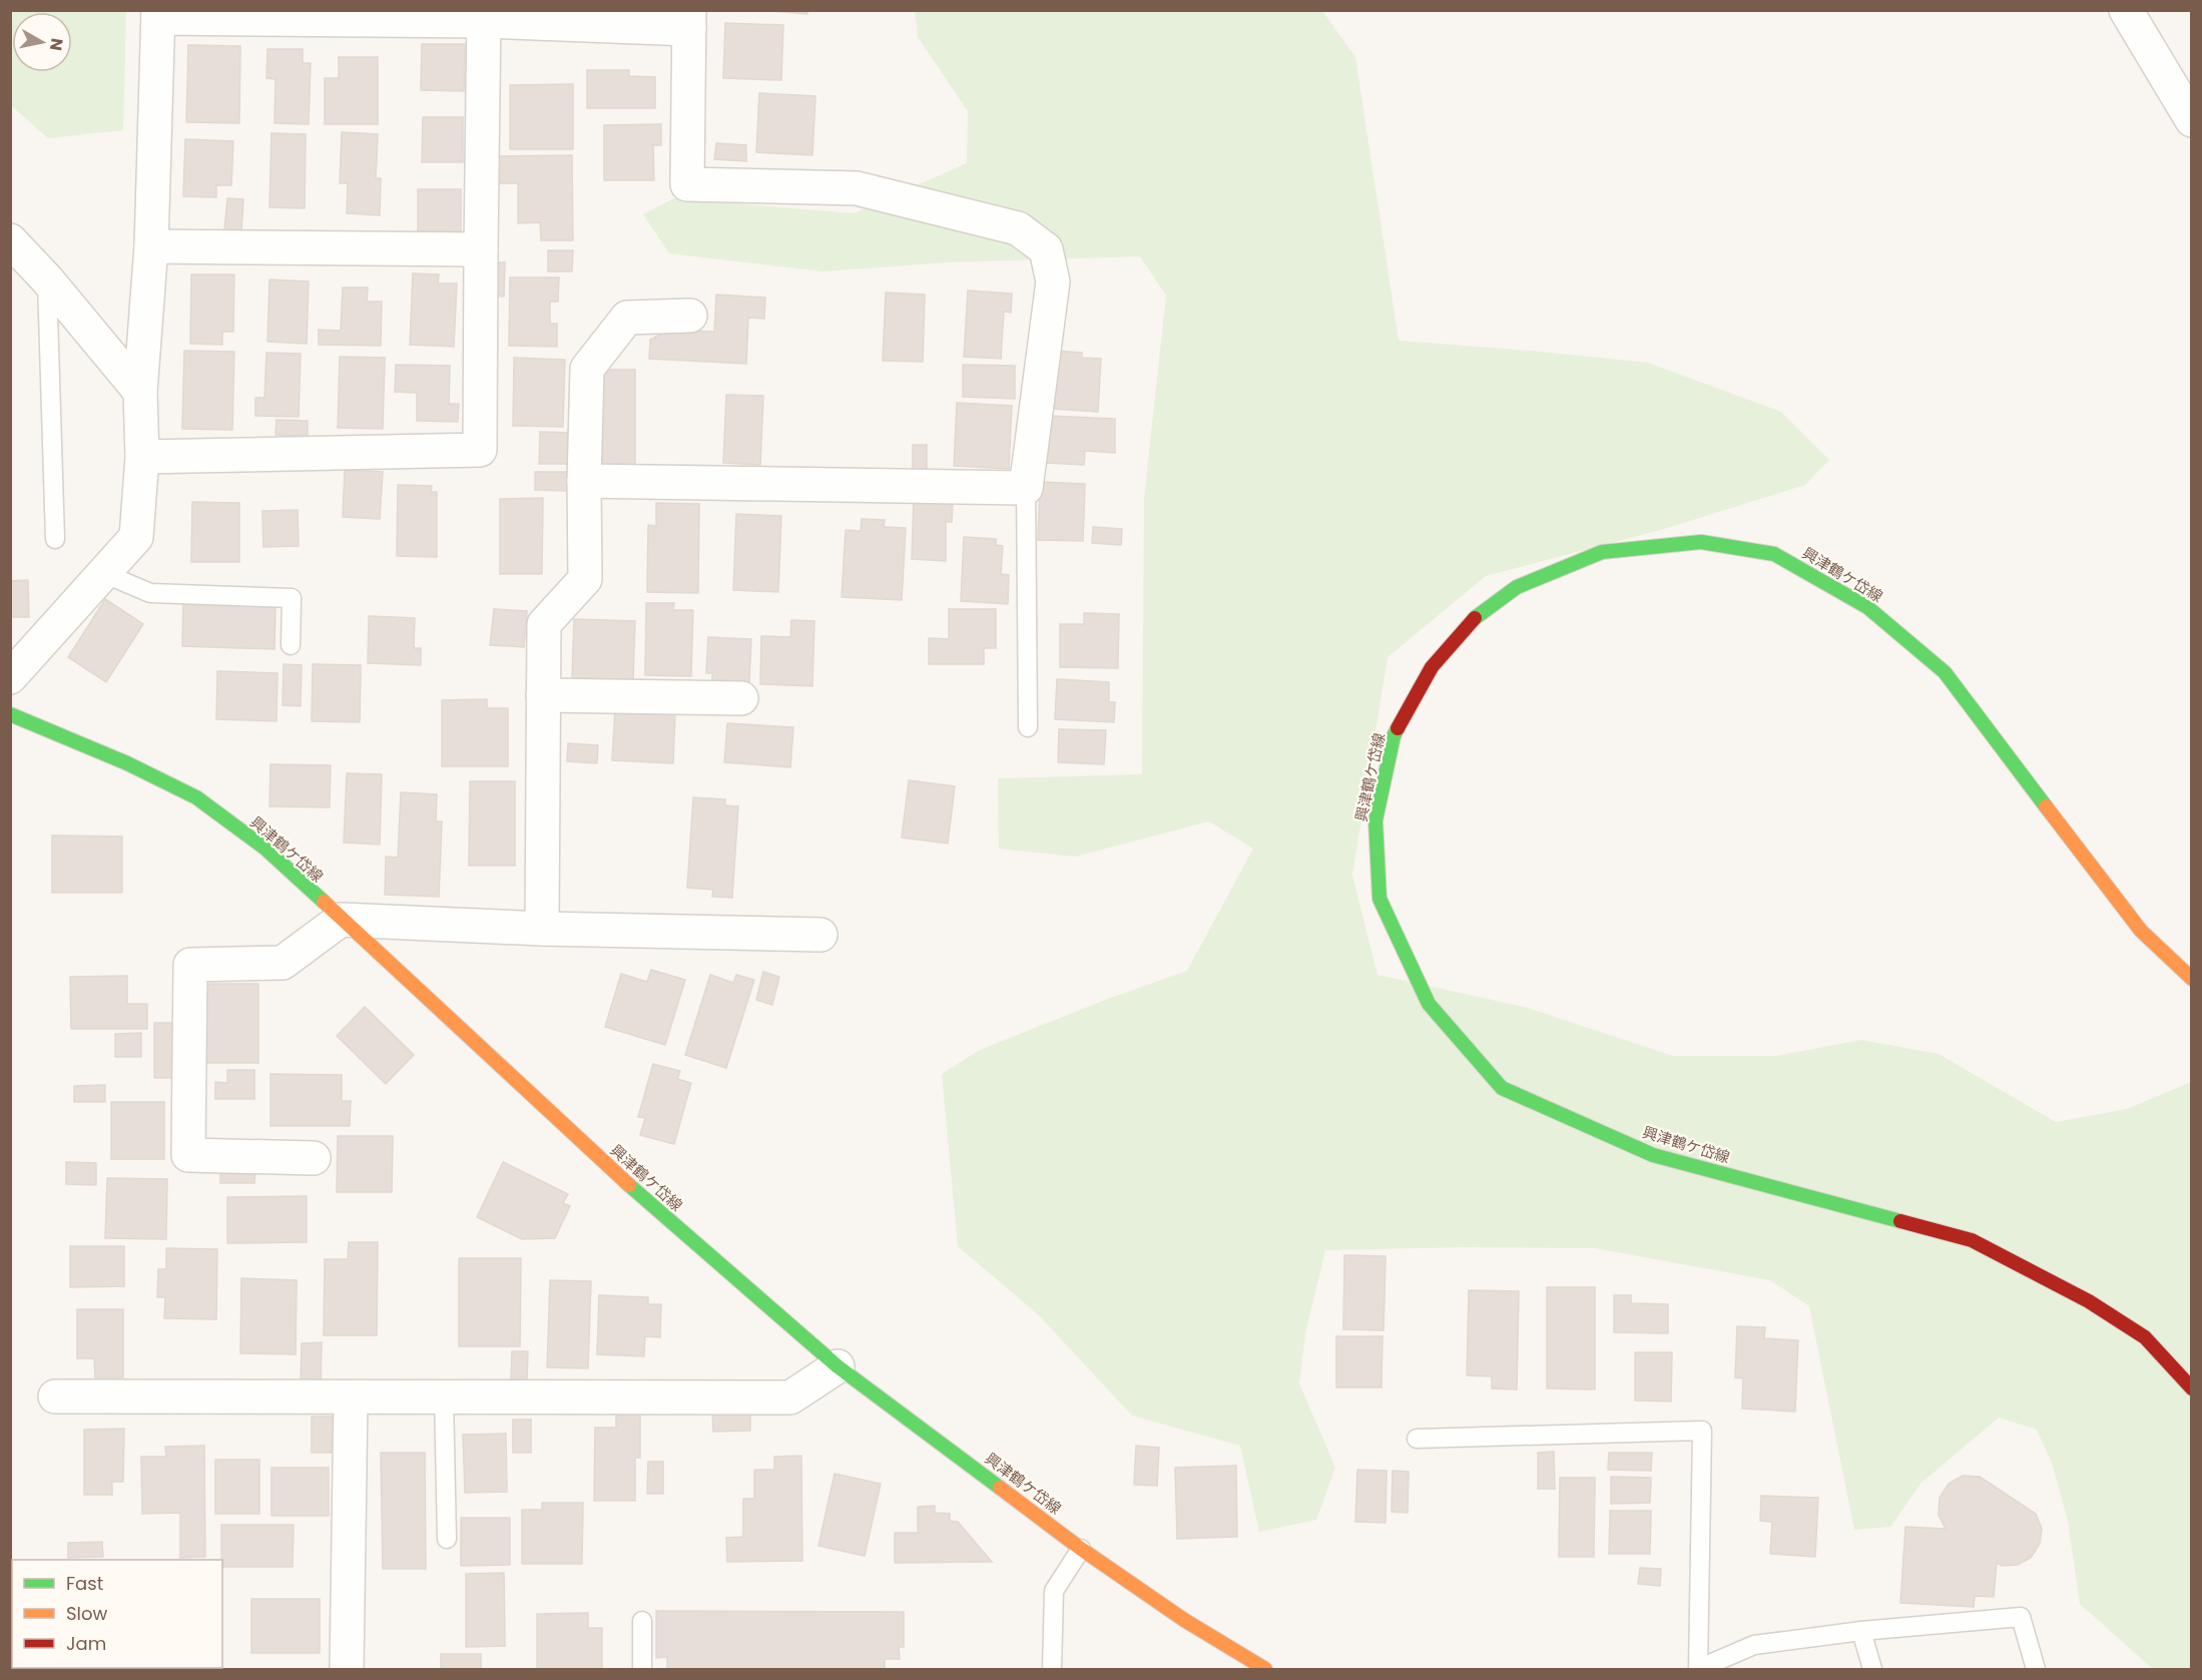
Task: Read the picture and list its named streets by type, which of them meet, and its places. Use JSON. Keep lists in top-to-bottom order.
{
  "streets": {
    "street": ["興津鶴ケ岱線"]
  },
  "legend": ["Fast", "Slow", "Jam"],
  "north": "right"
}
